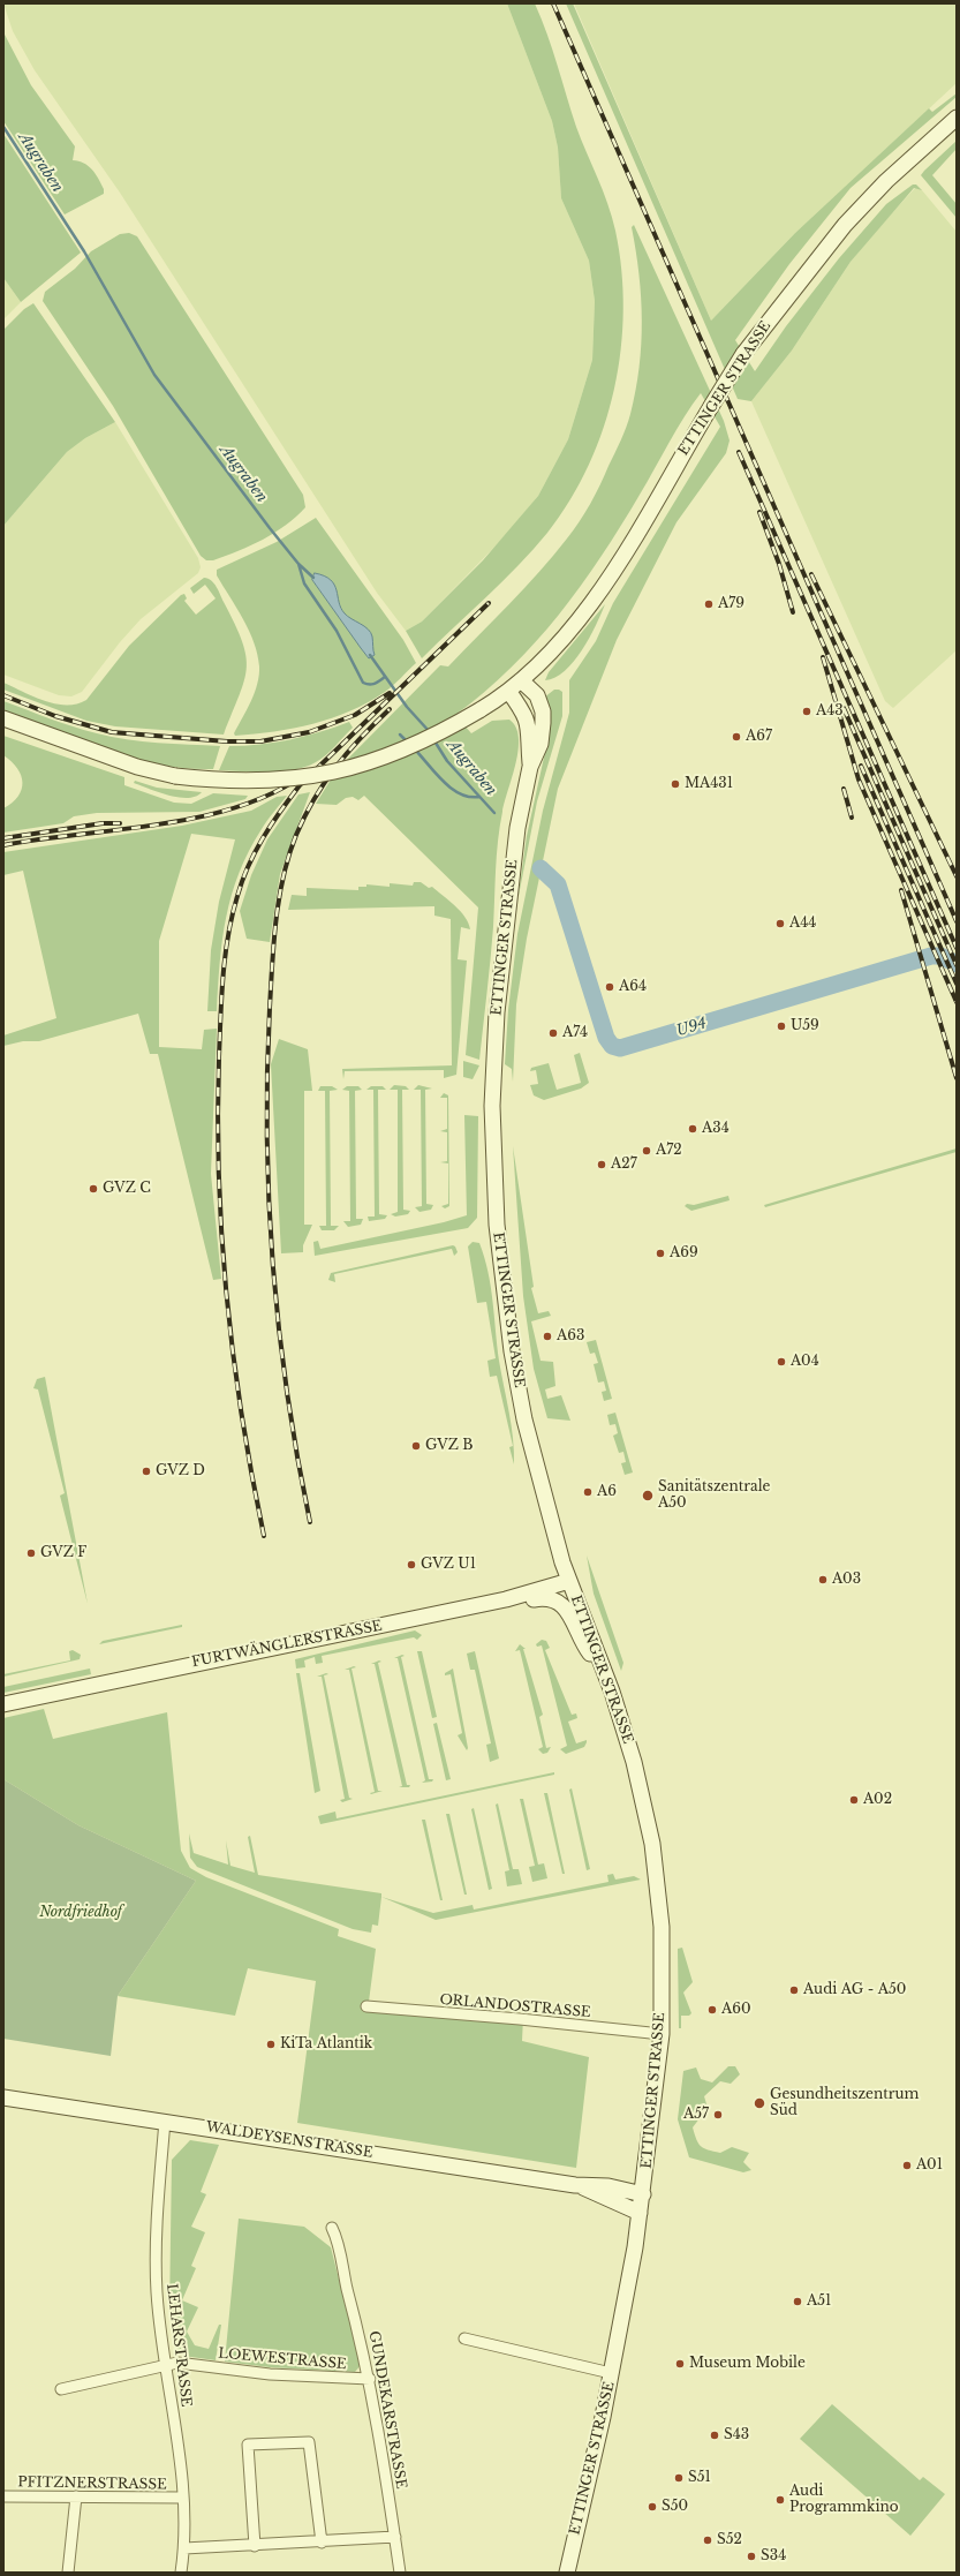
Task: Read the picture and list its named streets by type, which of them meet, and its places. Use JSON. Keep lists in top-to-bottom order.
{
  "streets": {
    "main road": ["ETTINGER STRASSE", "FURTWÄNGLERSTRASSE", "WALDEYSENSTRASSE"],
    "street": [
      "ORLANDOSTRASSE",
      "LEHARSTRASSE",
      "LOEWESTRASSE",
      "GUNDEKARSTRASSE",
      "PFITZNERSTRASSE"
    ]
  },
  "crossings": [
    ["ETTINGER STRASSE", "FURTWÄNGLERSTRASSE"],
    ["ETTINGER STRASSE", "ORLANDOSTRASSE"],
    ["ETTINGER STRASSE", "WALDEYSENSTRASSE"],
    ["WALDEYSENSTRASSE", "LEHARSTRASSE"],
    ["LEHARSTRASSE", "LOEWESTRASSE"],
    ["LEHARSTRASSE", "PFITZNERSTRASSE"],
    ["LOEWESTRASSE", "GUNDEKARSTRASSE"]
  ],
  "water": ["Augraben", "U94"],
  "parks": ["Nordfriedhof"],
  "places": [
    "A79",
    "A43",
    "A67",
    "MA431",
    "A44",
    "A64",
    "U59",
    "A74",
    "A34",
    "A72",
    "A27",
    "GVZ C",
    "A69",
    "A63",
    "A04",
    "GVZ B",
    "GVZ D",
    "A6",
    "Sanitätszentrale A50",
    "GVZ F",
    "GVZ U1",
    "A03",
    "A02",
    "Audi AG - A50",
    "A60",
    "KiTa Atlantik",
    "Gesundheitszentrum Süd",
    "A57",
    "A01",
    "A51",
    "Museum Mobile",
    "S43",
    "S51",
    "Audi Programmkino",
    "S50",
    "S52",
    "S34"
  ]
}
